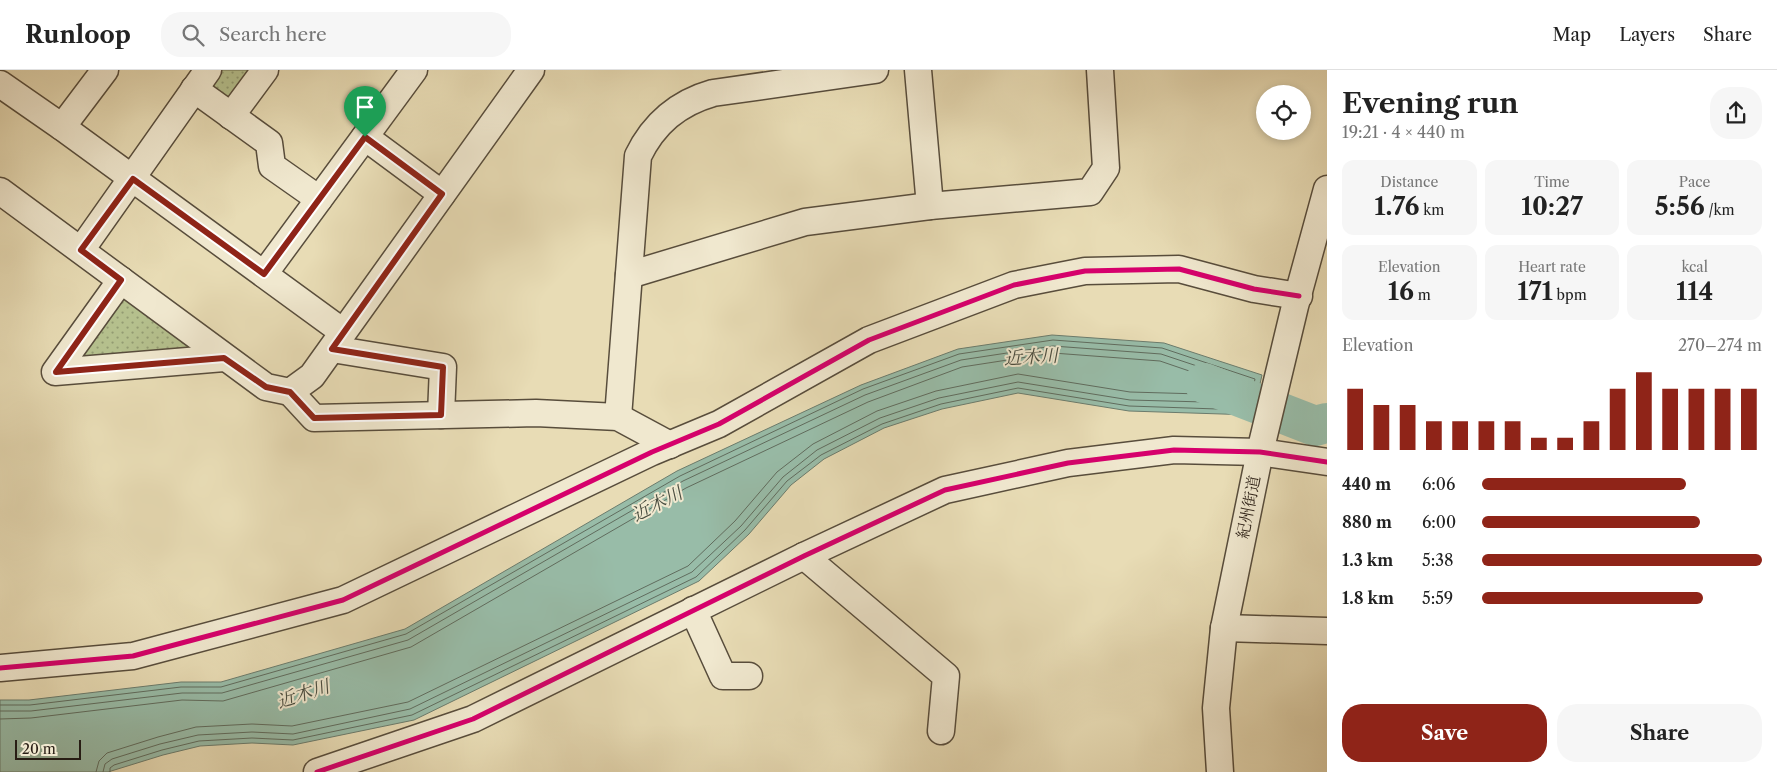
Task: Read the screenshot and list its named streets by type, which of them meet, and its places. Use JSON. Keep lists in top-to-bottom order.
{
  "streets": {
    "street": ["紀州街道"]
  },
  "water": ["近木川"],
  "scale_bar": "20 m",
  "page": {
    "header": "Runloop",
    "search": "Search here",
    "nav": ["Map", "Layers", "Share"],
    "heading": ["Evening run", "19:21 · 4 × 440 m"],
    "stats": [
      ["Distance", "1.76 km"],
      ["Time", "10:27"],
      ["Pace", "5:56 /km"],
      ["Elevation", "16 m"],
      ["Heart rate", "171 bpm"],
      ["kcal", "114"]
    ],
    "chart": ["Elevation", "270–274 m"],
    "list": [
      {
        "name": "440 m",
        "note": "6:06"
      },
      {
        "name": "880 m",
        "note": "6:00"
      },
      {
        "name": "1.3 km",
        "note": "5:38"
      },
      {
        "name": "1.8 km",
        "note": "5:59"
      }
    ],
    "buttons": ["Save", "Share"],
    "scale": "20 m"
  }
}
